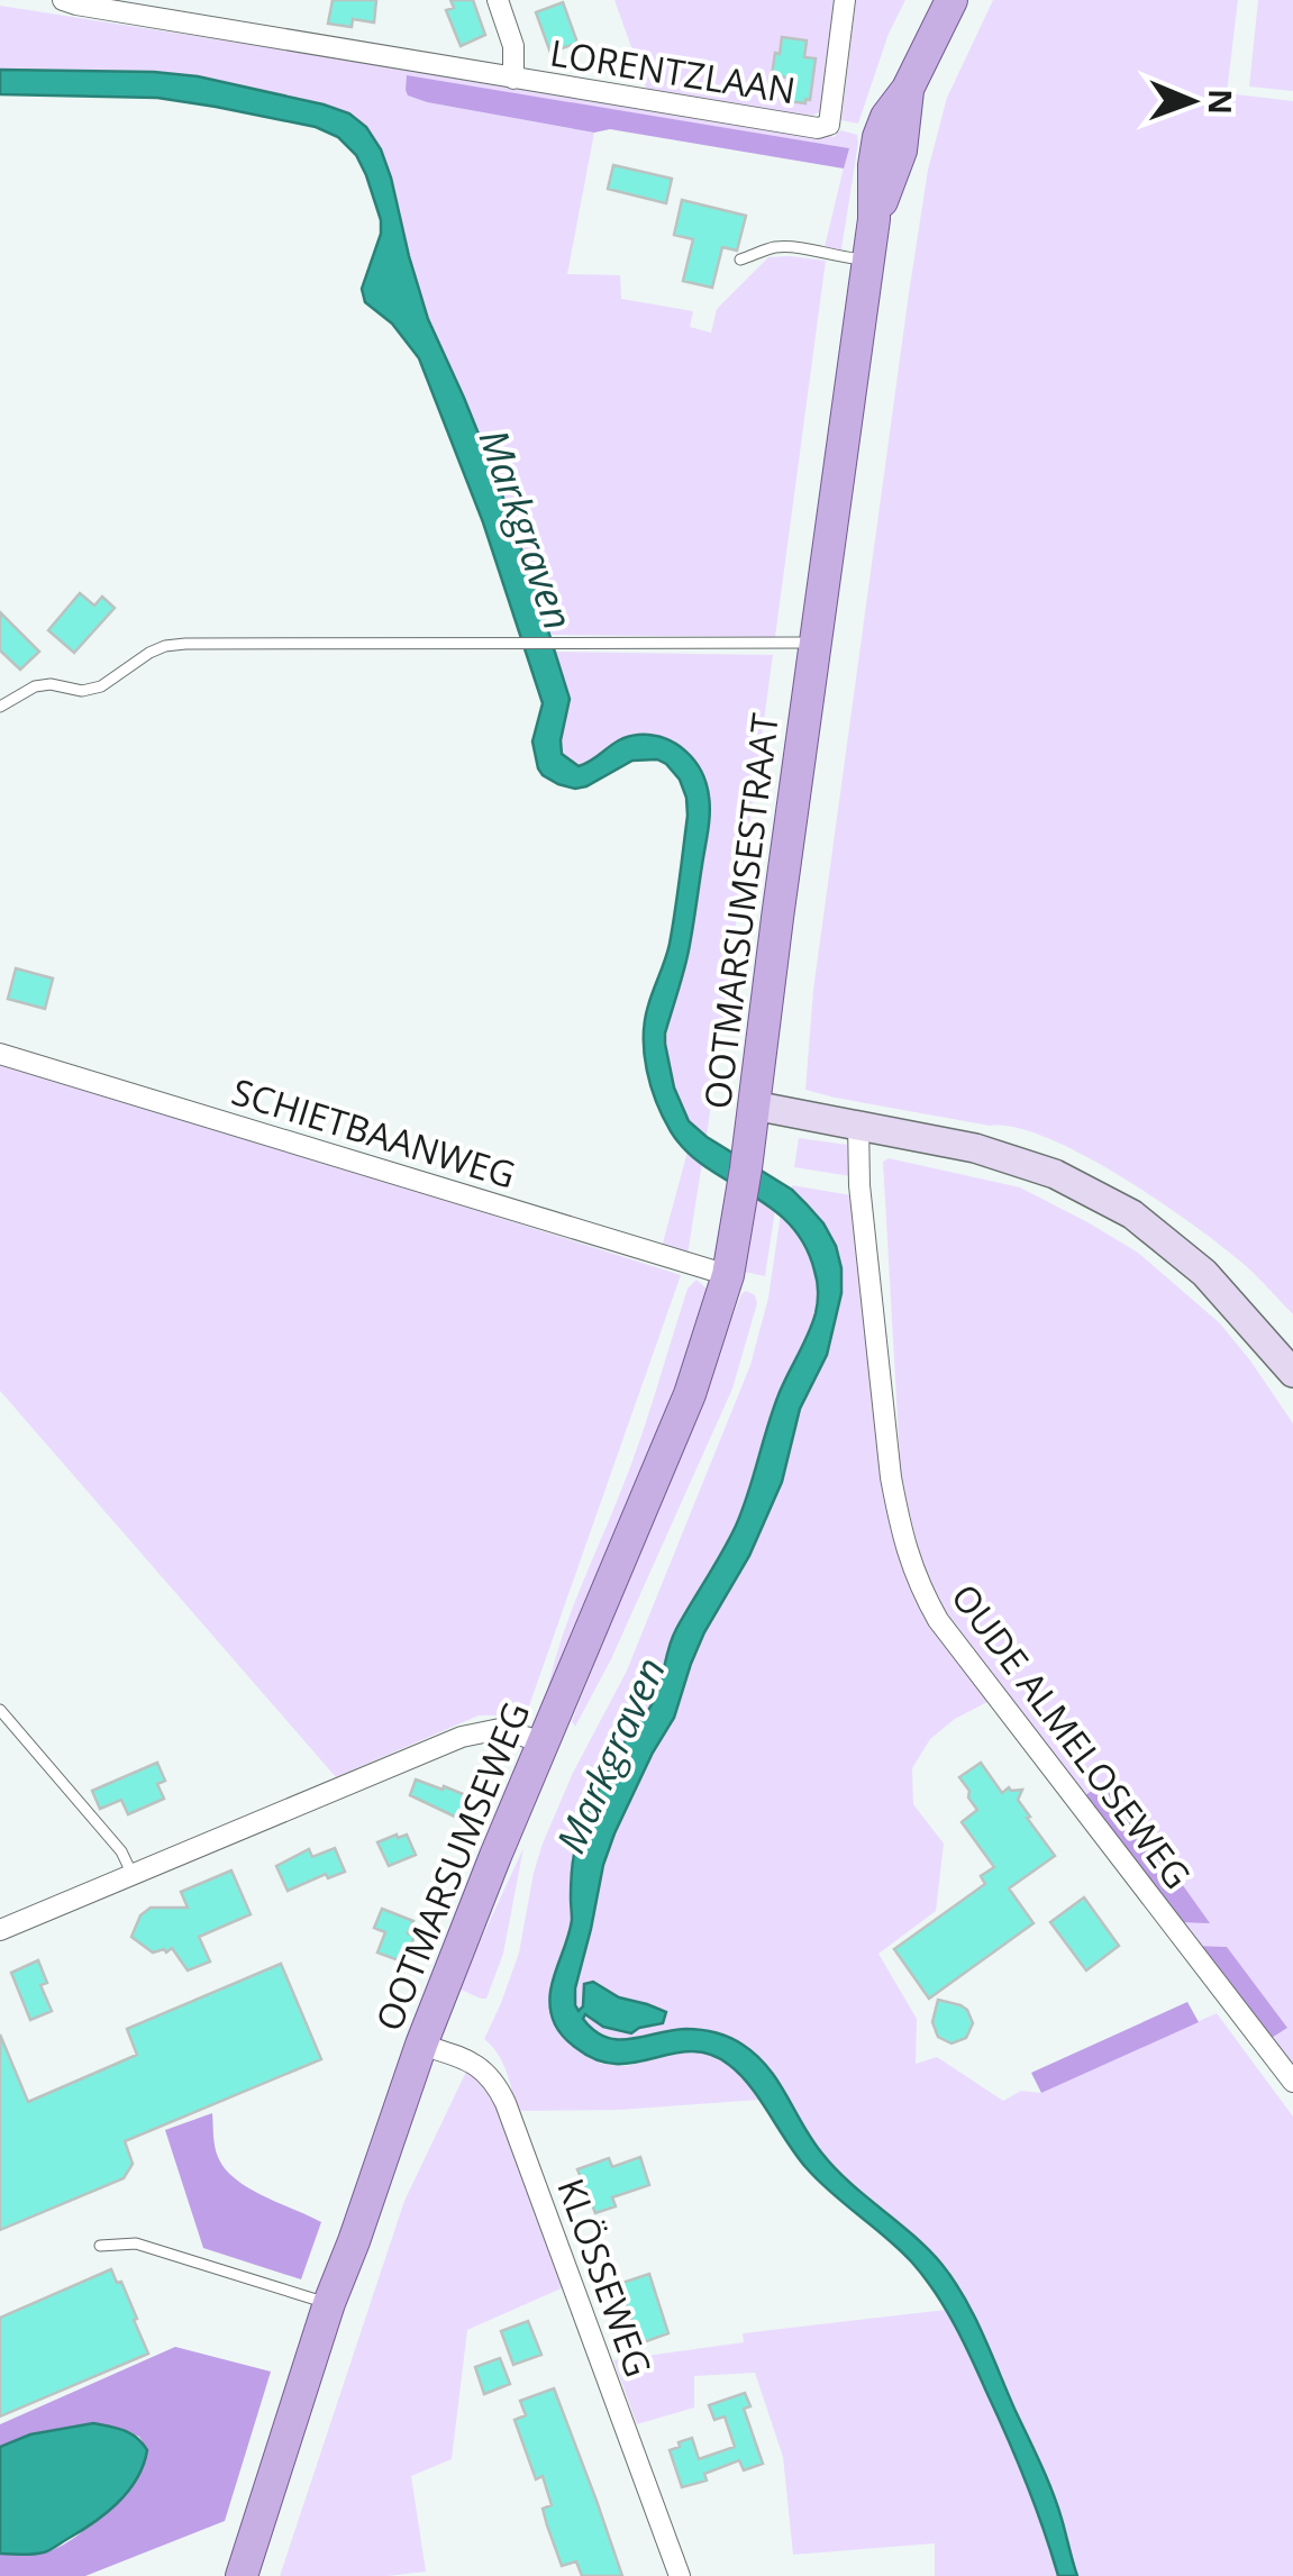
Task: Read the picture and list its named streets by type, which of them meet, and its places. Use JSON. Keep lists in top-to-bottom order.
{
  "streets": {
    "main road": ["OOTMARSUMSESTRAAT", "OOTMARSUMSEWEG"],
    "street": [
      "LORENTZLAAN",
      "SCHIETBAANWEG",
      "OUDE ALMELOSEWEG",
      "KLÖSSEWEG"
    ]
  },
  "crossings": [
    ["OOTMARSUMSESTRAAT", "OOTMARSUMSEWEG"],
    ["SCHIETBAANWEG", "OOTMARSUMSEWEG"],
    ["OOTMARSUMSEWEG", "KLÖSSEWEG"]
  ],
  "water": ["Markgraven"],
  "north": "right"
}
